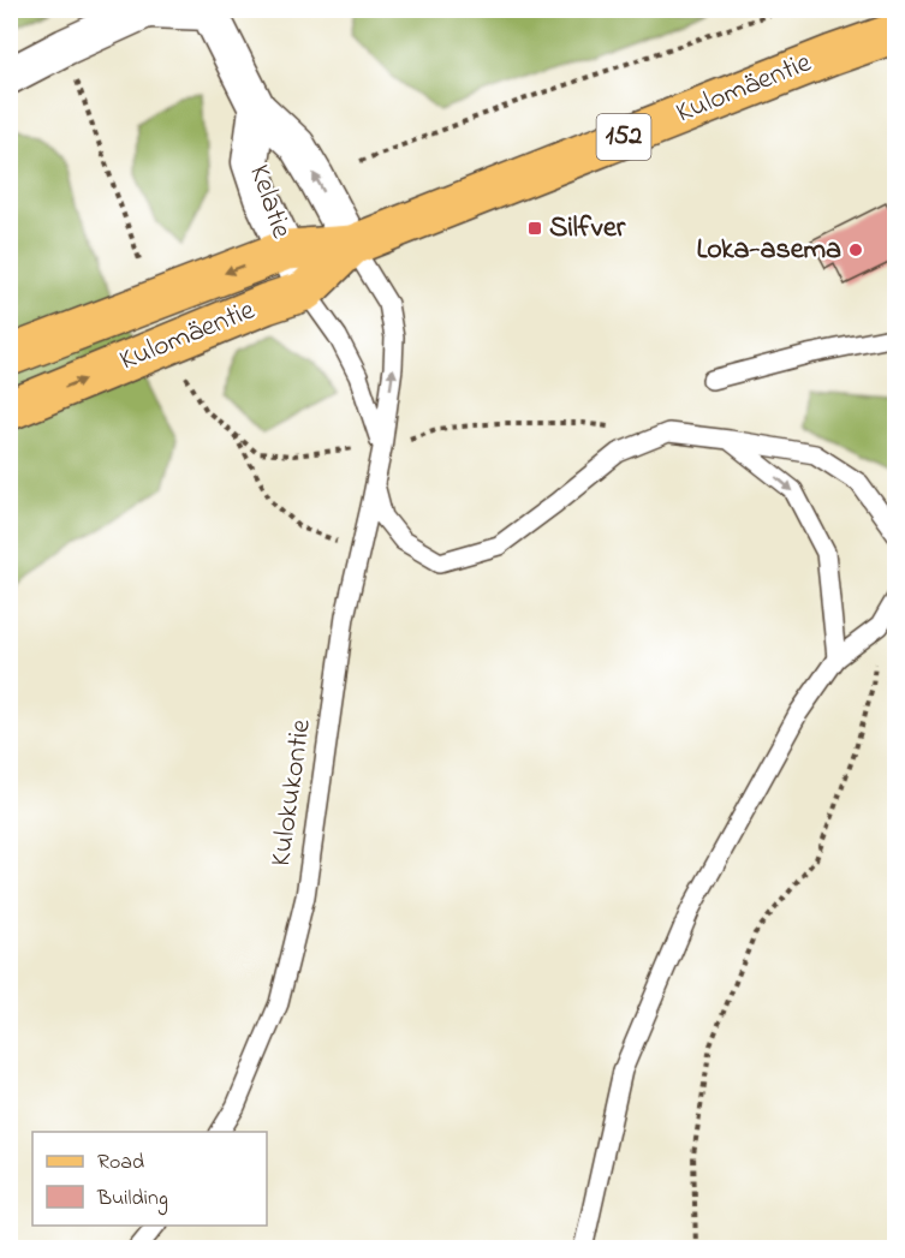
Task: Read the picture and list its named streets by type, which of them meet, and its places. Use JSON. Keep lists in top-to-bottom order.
{
  "streets": {
    "main road": ["Kulomäentie", "152"],
    "street": ["Kelatie"],
    "lane": ["Kulokukontie"]
  },
  "crossings": [
    ["Kulomäentie", "Kelatie"],
    ["Kulomäentie", "Kulokukontie"],
    ["Kelatie", "Kulokukontie"]
  ],
  "places": {
    "transit": ["Silfver"],
    "other": ["Loka-asema"]
  },
  "legend": ["Road", "Building"]
}
